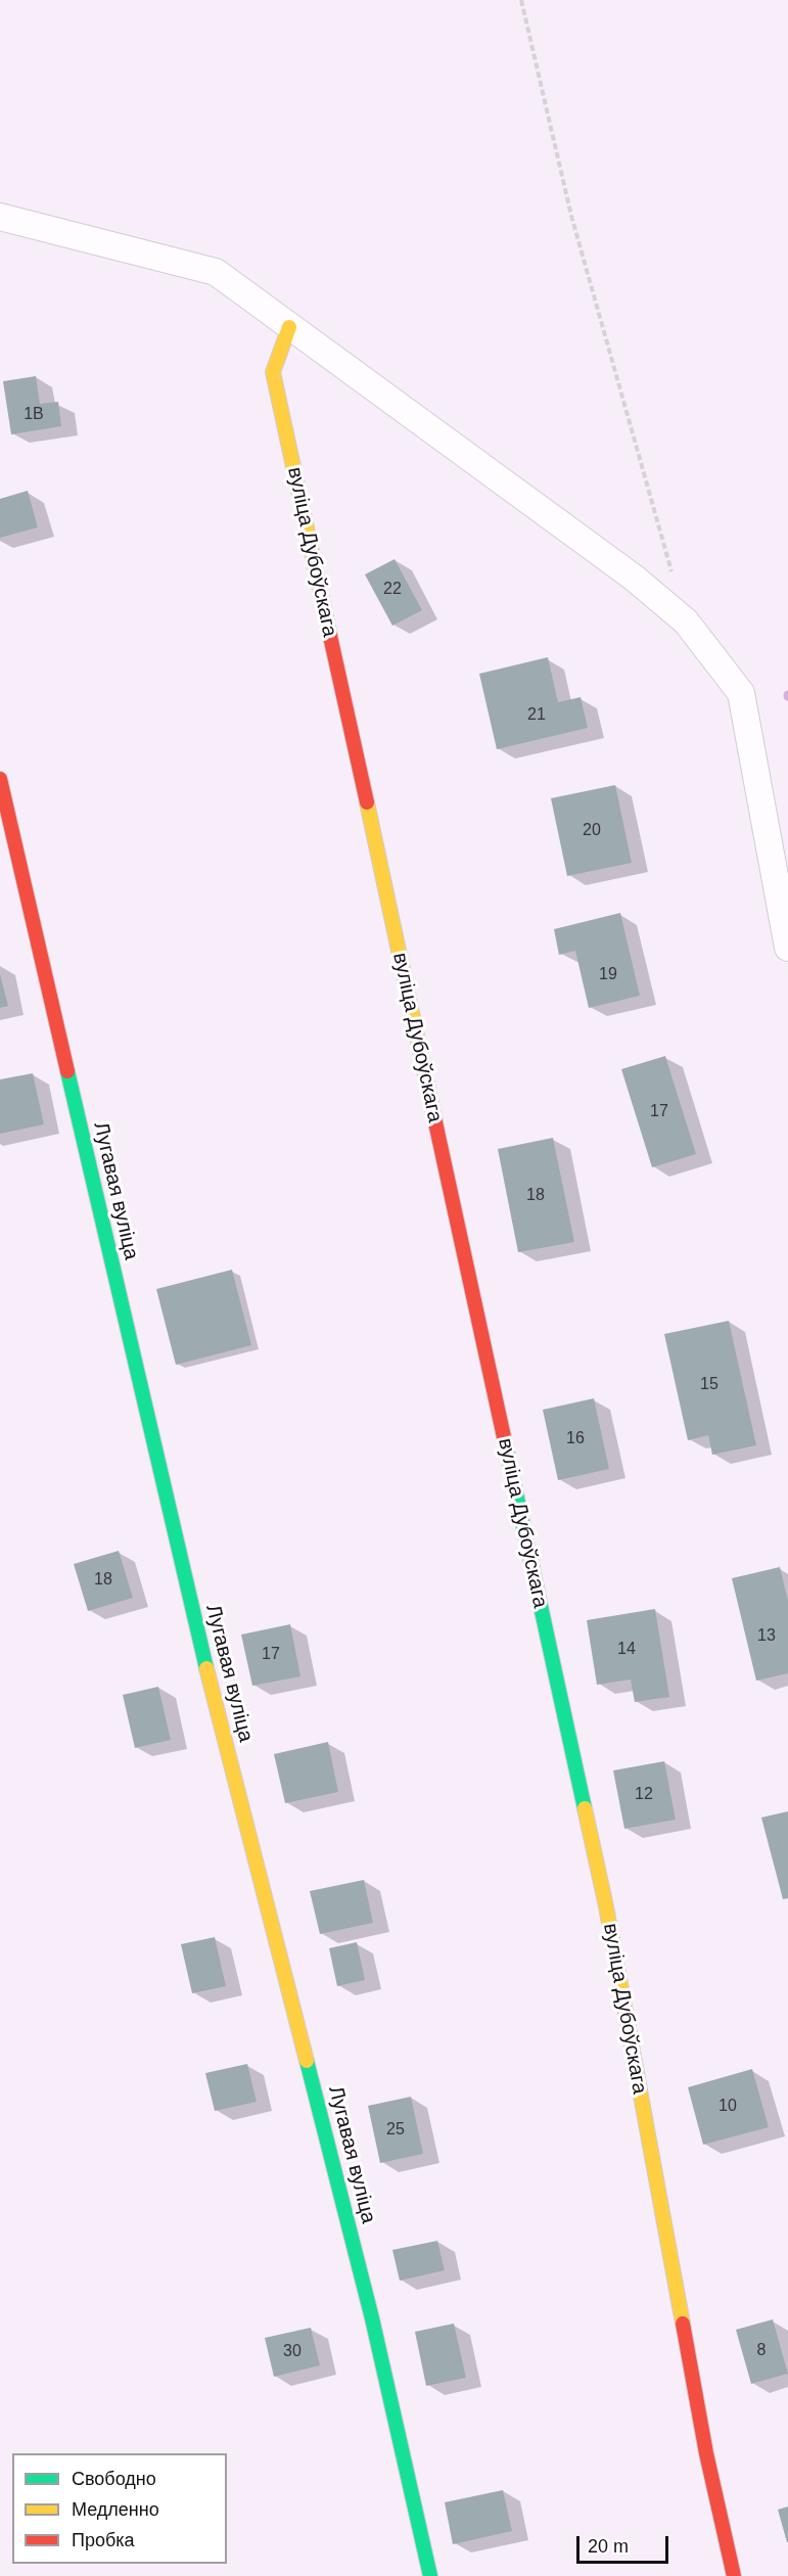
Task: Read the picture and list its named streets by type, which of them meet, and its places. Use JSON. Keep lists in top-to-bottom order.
{
  "streets": {
    "street": ["вуліца Дубоўскага", "Лугавая вуліца"]
  },
  "house_numbers": [
    "1В",
    "22",
    "21",
    "20",
    "19",
    "17",
    "18",
    "15",
    "16",
    "18",
    "13",
    "14",
    "17",
    "12",
    "10",
    "25",
    "8",
    "30"
  ],
  "legend": ["Свободно", "Медленно", "Пробка"],
  "scale_bar": "20 m"
}
